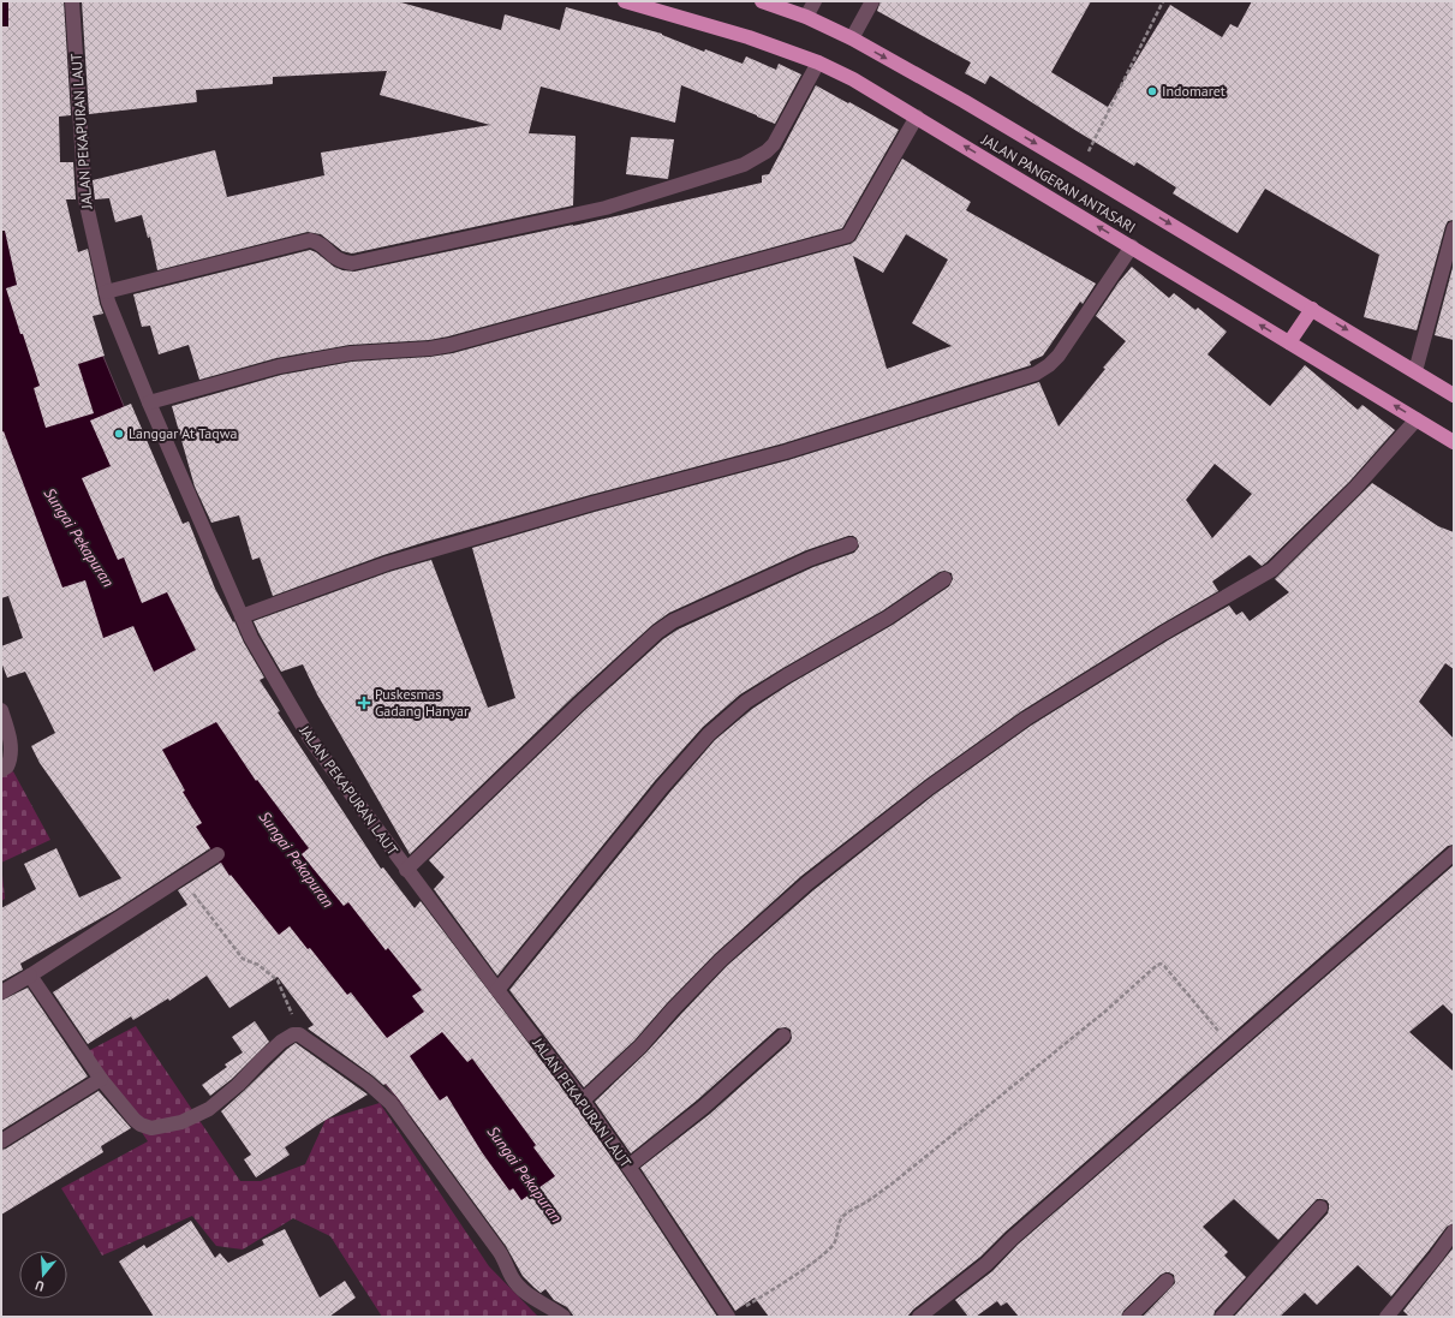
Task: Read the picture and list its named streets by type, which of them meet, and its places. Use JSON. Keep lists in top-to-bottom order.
{
  "streets": {
    "highway": ["JALAN PANGERAN ANTASARI"],
    "street": ["JALAN PEKAPURAN LAUT"]
  },
  "water": ["Sungai Pekapuran"],
  "places": {
    "other": ["Indomaret", "Langgar At Taqwa"],
    "health": ["Puskesmas Gadang Hanyar"]
  },
  "north": "bottom"
}
